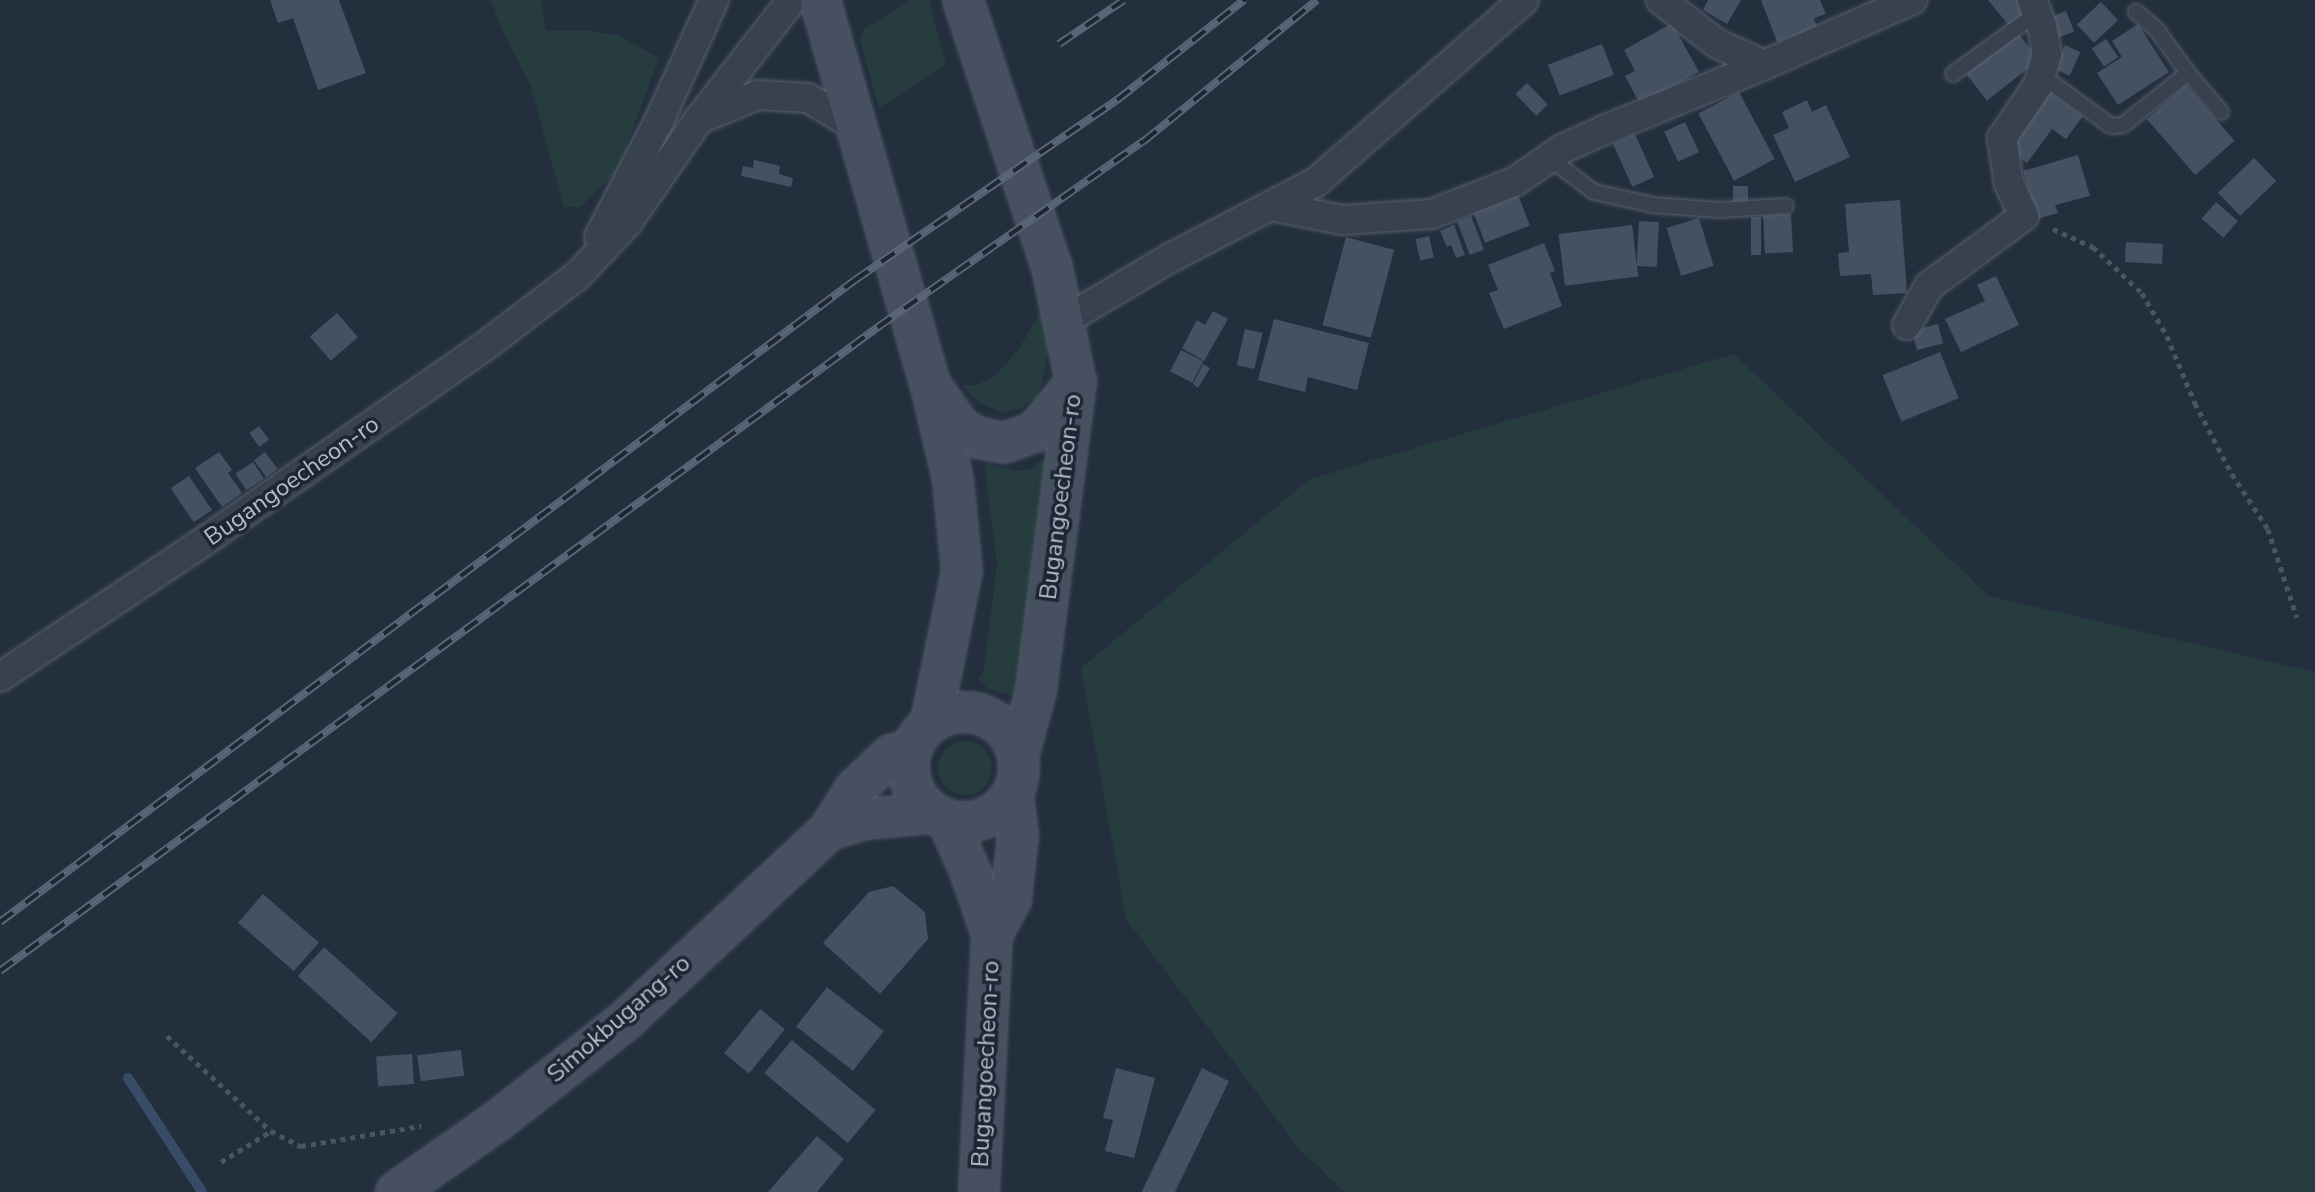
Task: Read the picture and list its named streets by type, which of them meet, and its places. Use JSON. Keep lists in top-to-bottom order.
{
  "streets": {
    "main road": ["Bugangoecheon-ro", "Simokbugang-ro"]
  }
}
